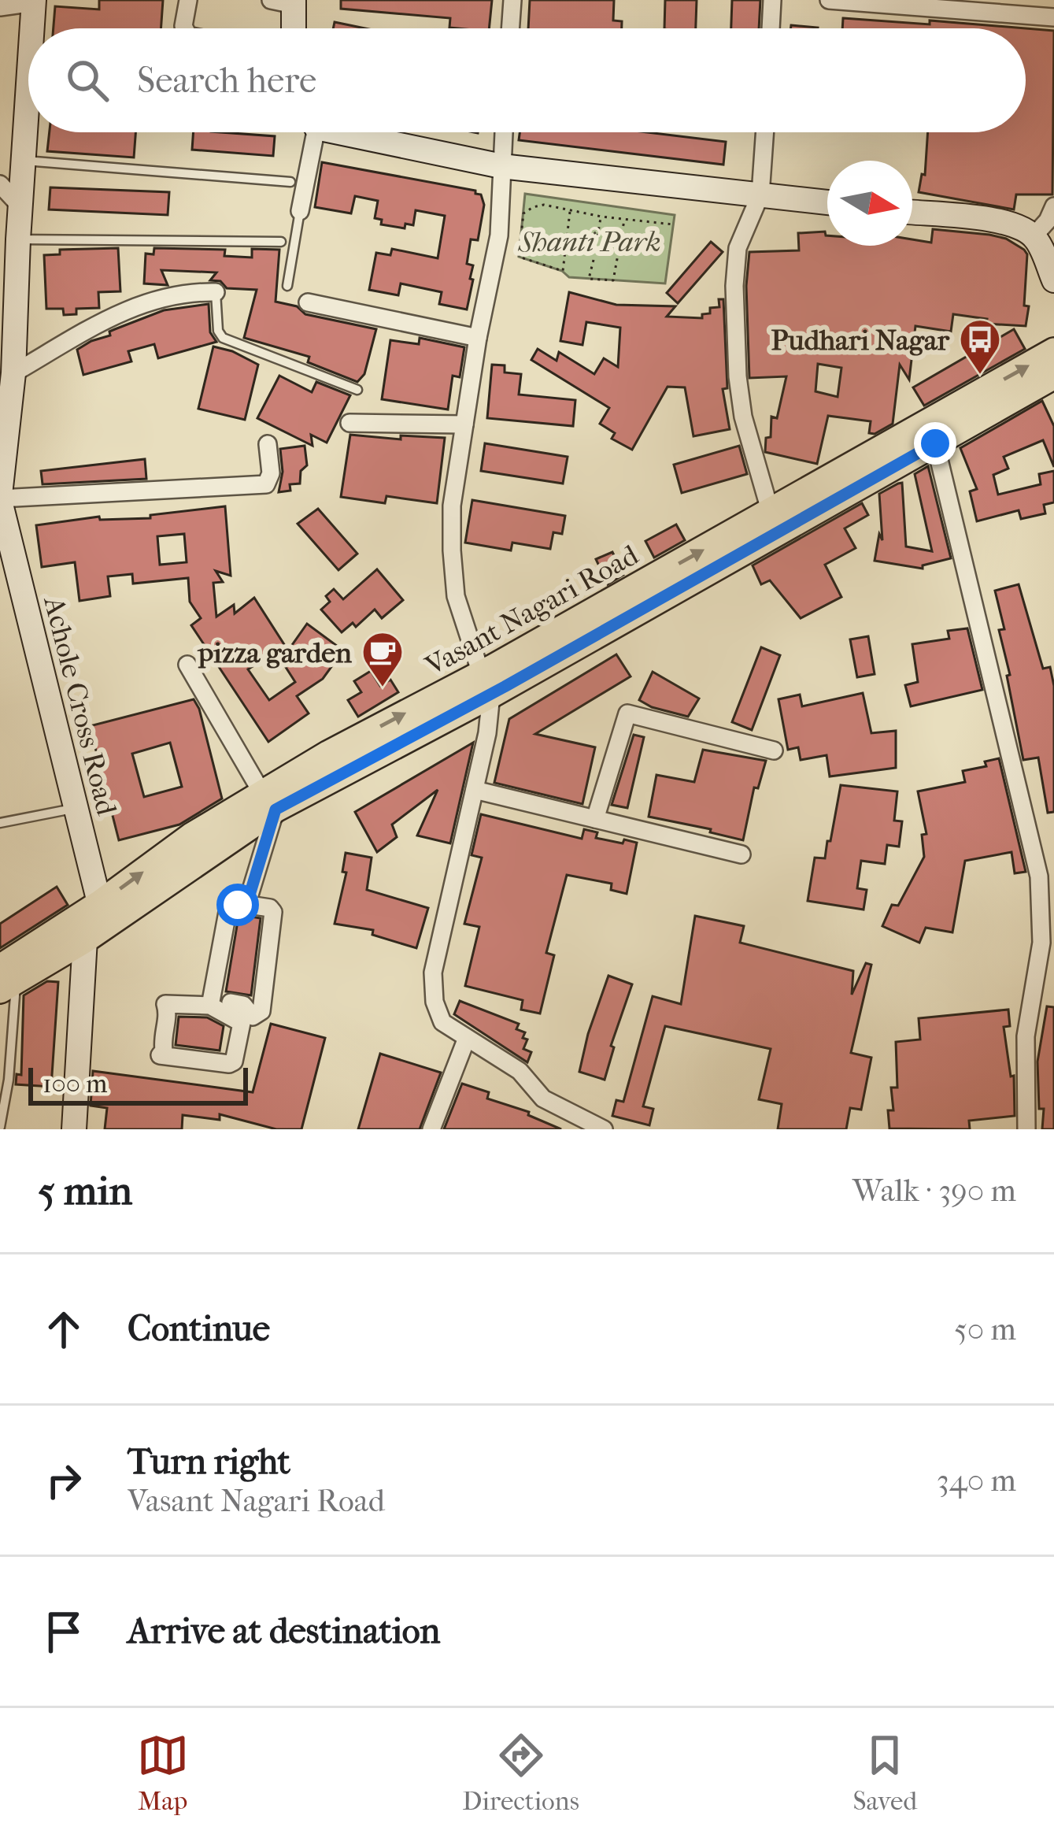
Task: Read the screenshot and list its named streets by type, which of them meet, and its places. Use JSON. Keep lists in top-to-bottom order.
{
  "streets": {
    "main road": ["Vasant Nagari Road"],
    "street": ["Achole Cross Road"]
  },
  "crossings": [
    ["Vasant Nagari Road", "Achole Cross Road"]
  ],
  "parks": ["Shanti Park"],
  "places": {
    "bus stop": ["Pudhari Nagar"],
    "cafe": ["pizza garden"]
  },
  "scale_bar": "100 m",
  "north": "right",
  "page": {
    "search": "Search here",
    "scale": "100 m",
    "heading": ["5 min", "Walk · 390 m"],
    "list": [
      ["Continue", "50 m"],
      ["Turn right", "Vasant Nagari Road", "340 m"],
      "Arrive at destination"
    ],
    "nav": ["Map", "Directions", "Saved"]
  }
}
